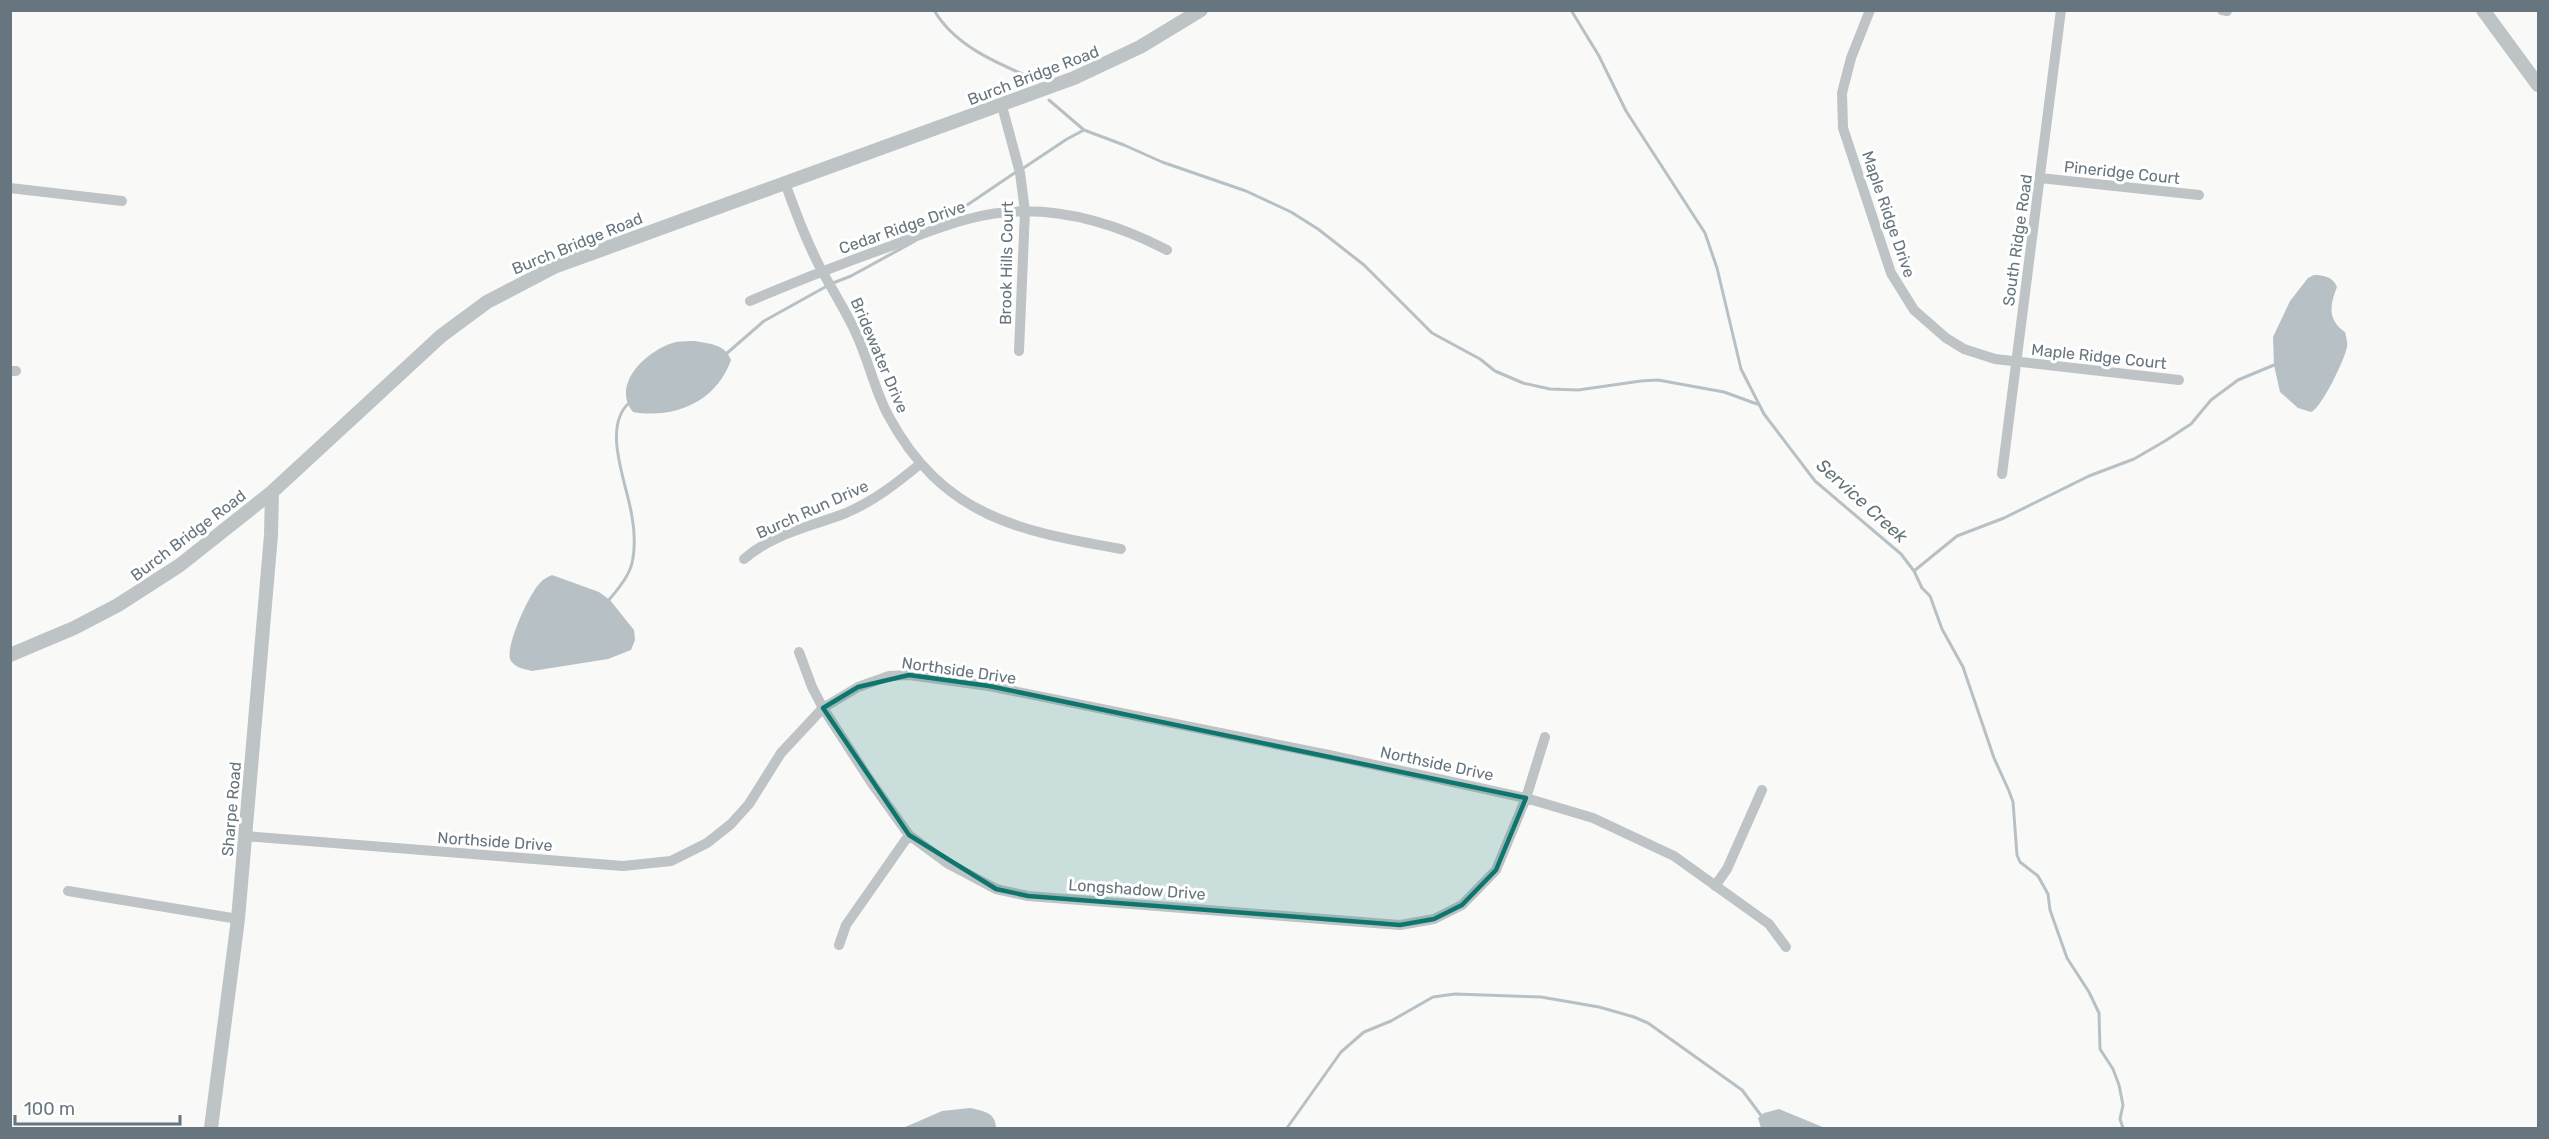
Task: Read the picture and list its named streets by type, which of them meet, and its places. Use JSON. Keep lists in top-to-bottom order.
{
  "streets": {
    "street": [
      "Burch Bridge Road",
      "Pineridge Court",
      "Maple Ridge Drive",
      "Cedar Ridge Drive",
      "South Ridge Road",
      "Brook Hills Court",
      "Bridewater Drive",
      "Maple Ridge Court",
      "Burch Run Drive",
      "Northside Drive",
      "Sharpe Road",
      "Longshadow Drive"
    ]
  },
  "crossings": [
    ["Burch Bridge Road", "Brook Hills Court"],
    ["Burch Bridge Road", "Bridewater Drive"],
    ["Burch Bridge Road", "Sharpe Road"],
    ["Pineridge Court", "South Ridge Road"],
    ["Maple Ridge Drive", "South Ridge Road"],
    ["Maple Ridge Drive", "Maple Ridge Court"],
    ["Cedar Ridge Drive", "Brook Hills Court"],
    ["Cedar Ridge Drive", "Bridewater Drive"],
    ["South Ridge Road", "Maple Ridge Court"],
    ["Bridewater Drive", "Burch Run Drive"],
    ["Northside Drive", "Sharpe Road"],
    ["Northside Drive", "Longshadow Drive"]
  ],
  "water": ["Service Creek"],
  "scale_bar": "100 m"
}
